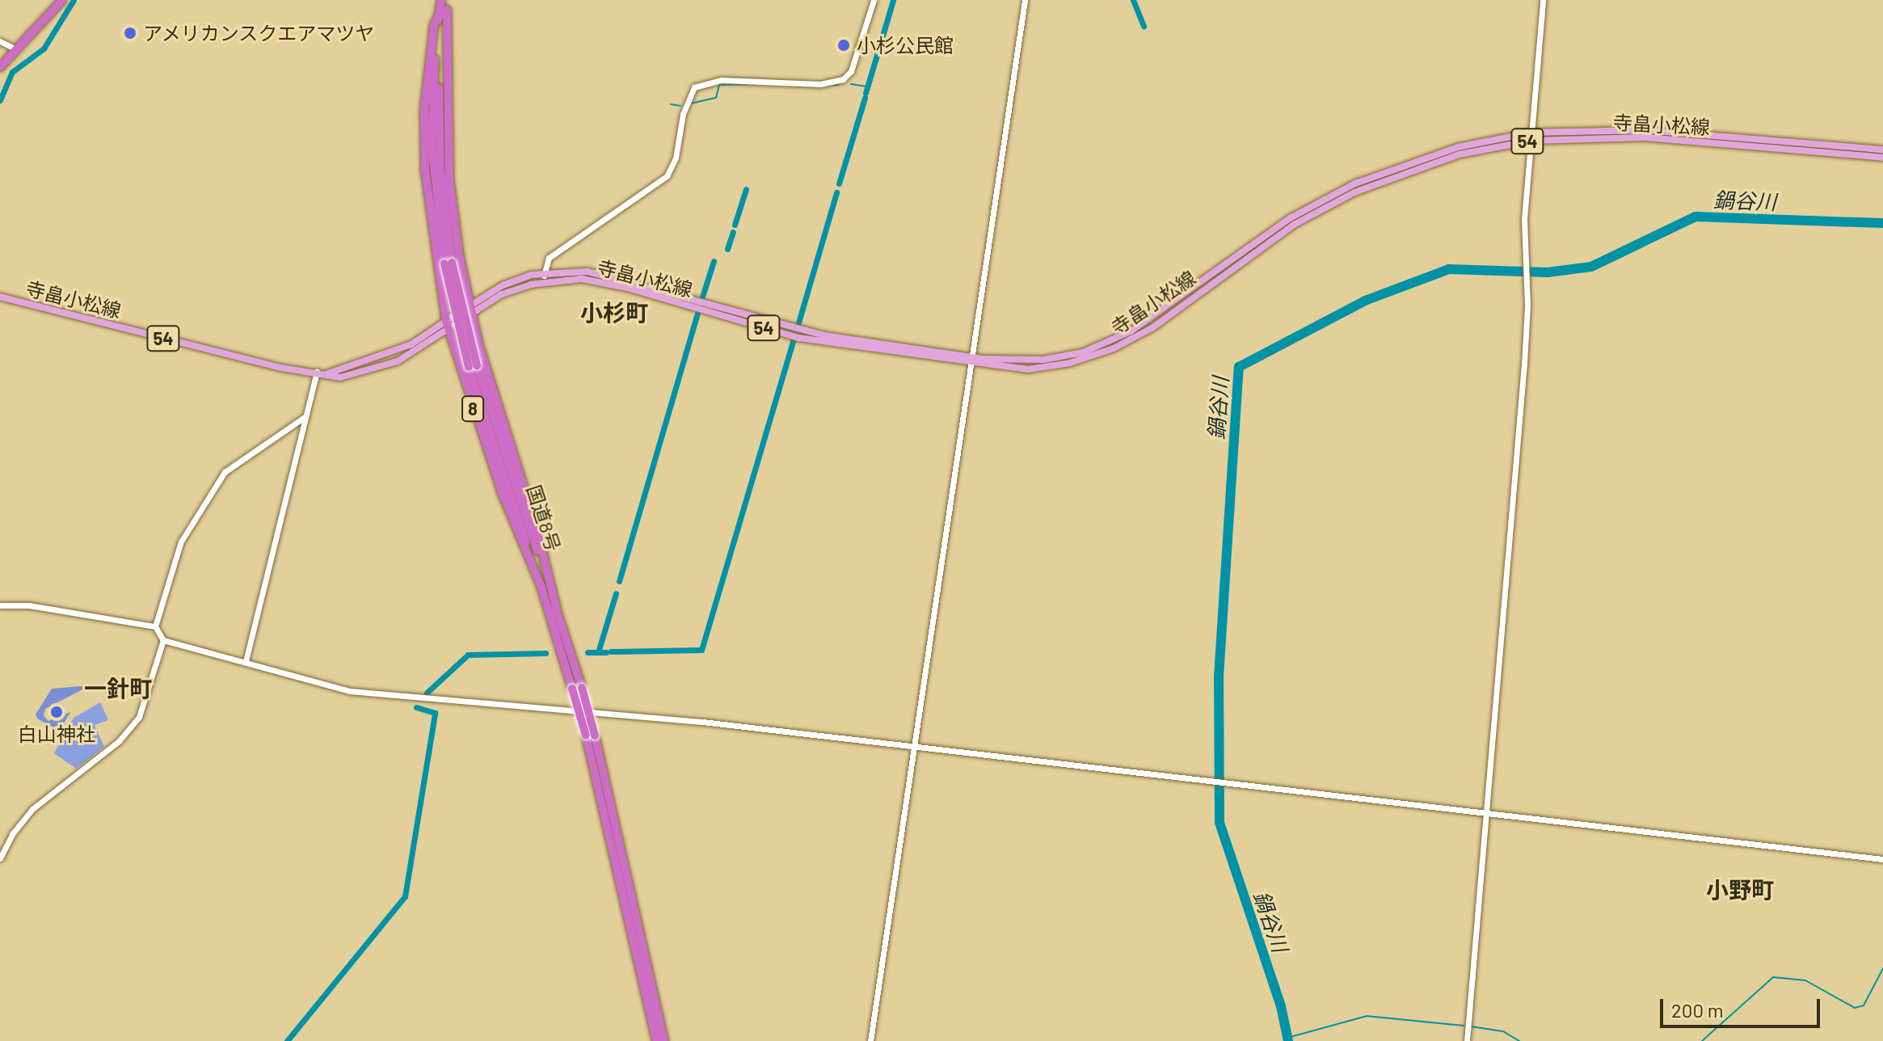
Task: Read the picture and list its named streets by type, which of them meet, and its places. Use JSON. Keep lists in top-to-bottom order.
{
  "streets": {
    "highway": ["8", "国道8号"],
    "main road": ["寺畠小松線", "54"]
  },
  "crossings": [
    ["寺畠小松線", "8"],
    ["8", "国道8号"]
  ],
  "districts": ["小杉町", "一針町", "小野町"],
  "water": ["鍋谷川"],
  "places": ["アメリカンスクエアマツヤ", "小杉公民館", "白山神社"],
  "scale_bar": "200 m"
}
